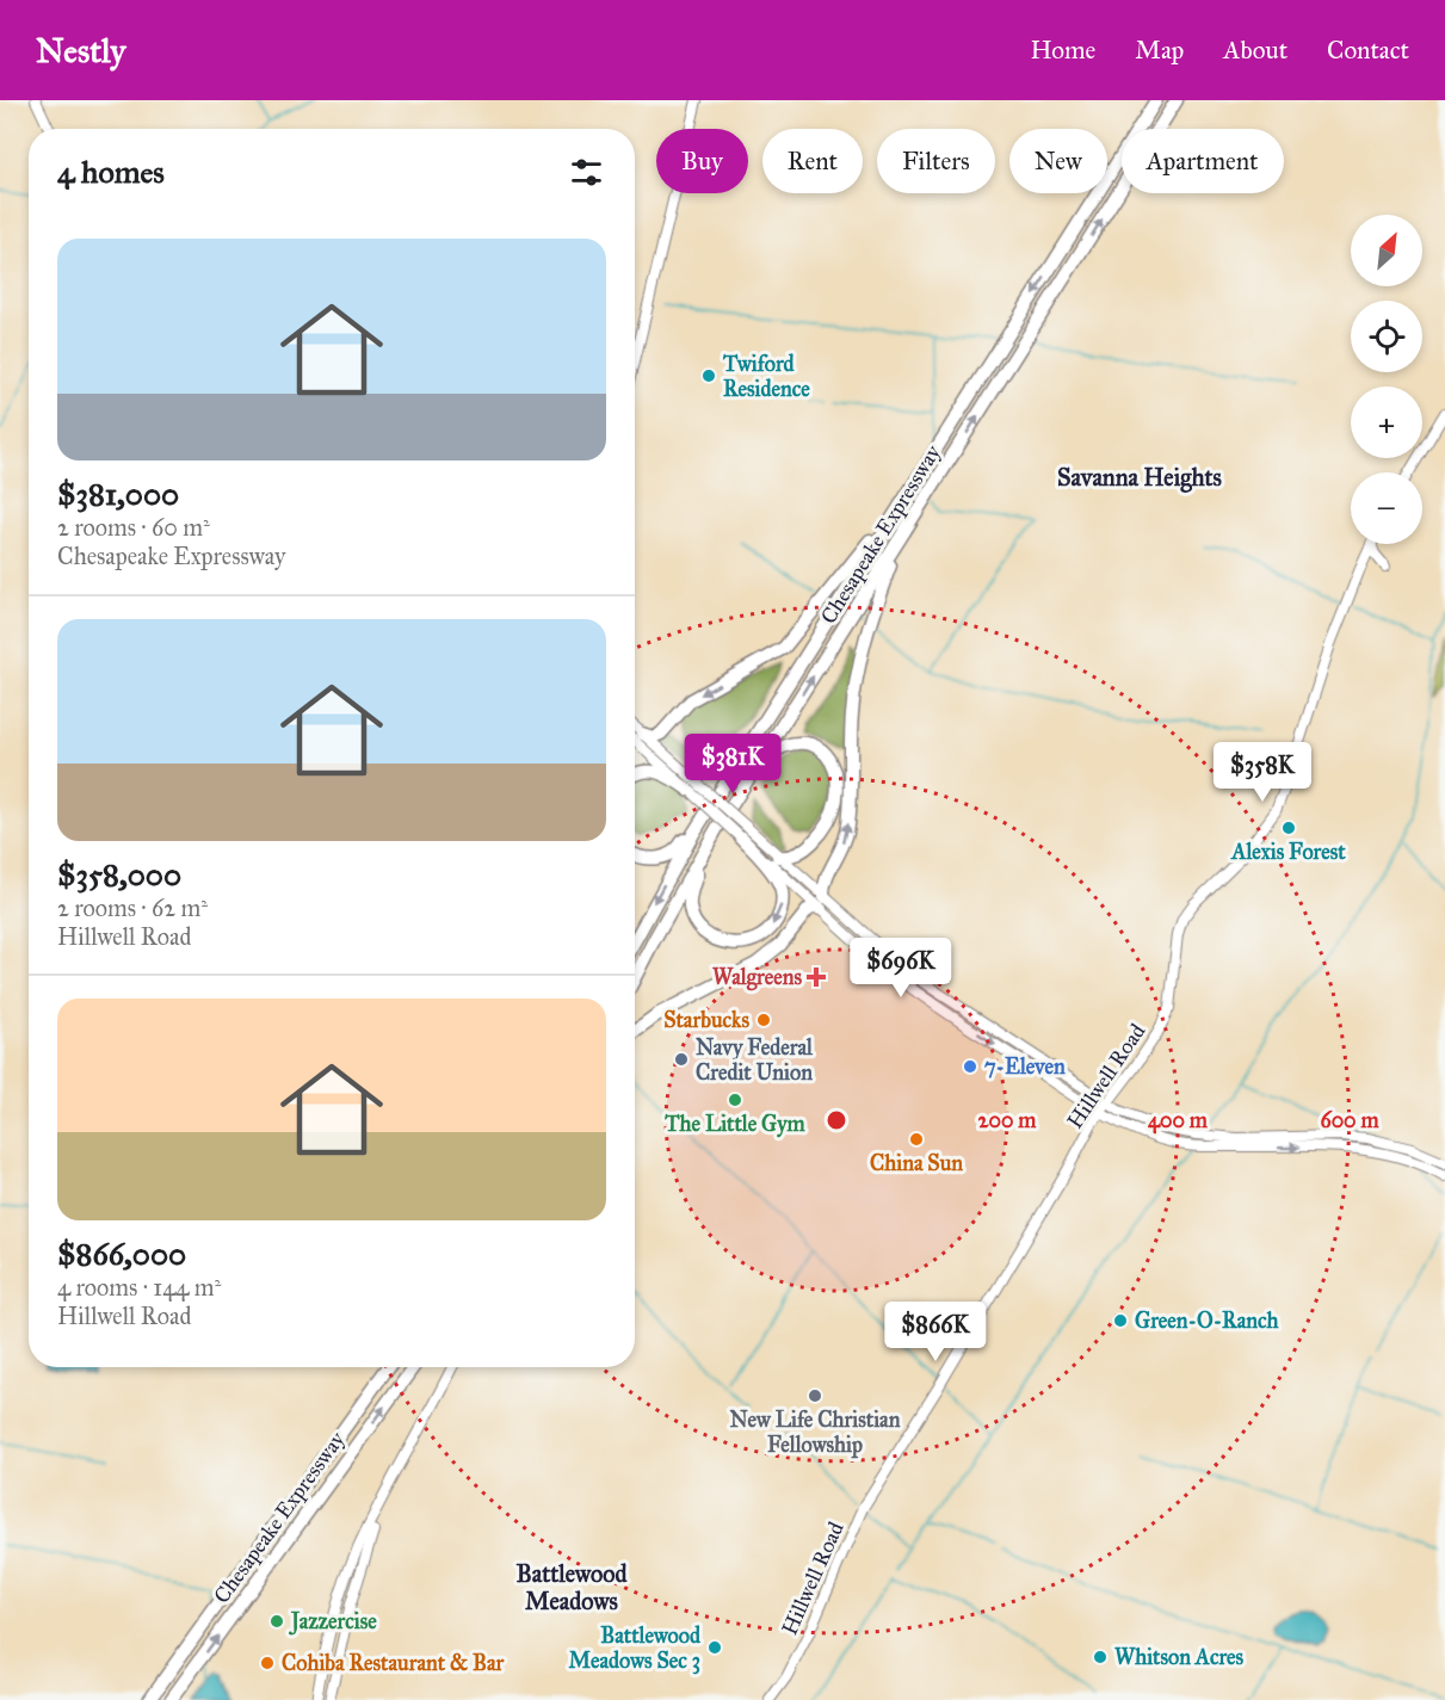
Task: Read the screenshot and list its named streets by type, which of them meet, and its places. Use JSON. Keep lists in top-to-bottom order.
{
  "streets": {
    "highway": ["Chesapeake Expressway"],
    "main road": ["Hillwell Road"]
  },
  "districts": ["Savanna Heights", "Battlewood Meadows"],
  "places": {
    "other": [
      "Twiford Residence",
      "Alexis Forest",
      "Starbucks",
      "Navy Federal Credit Union",
      "7-Eleven",
      "The Little Gym",
      "China Sun",
      "Green-O-Ranch",
      "New Life Christian Fellowship",
      "Jazzercise",
      "Battlewood Meadows Sec 3",
      "Whitson Acres",
      "Cohiba Restaurant & Bar"
    ],
    "health": ["Walgreens"]
  },
  "north": "top right",
  "page": {
    "header": "Nestly",
    "nav": [
      "Home",
      "Map",
      "About",
      "Contact"
    ],
    "chip": [
      "Buy",
      "Rent",
      "Filters",
      "New",
      "Apartment"
    ],
    "heading": "4 homes",
    "map_buttons": ["+", "−"],
    "list": [
      {
        "name": "$381,000",
        "note": "2 rooms · 60 m² · Chesapeake Expressway"
      },
      {
        "name": "$358,000",
        "note": "2 rooms · 62 m² · Hillwell Road"
      },
      {
        "name": "$866,000",
        "note": "4 rooms · 144 m² · Hillwell Road"
      }
    ],
    "price": [
      "$381K",
      "$358K",
      "$696K",
      "$866K"
    ]
  },
  "rings": ["200 m", "400 m", "600 m"]
}
